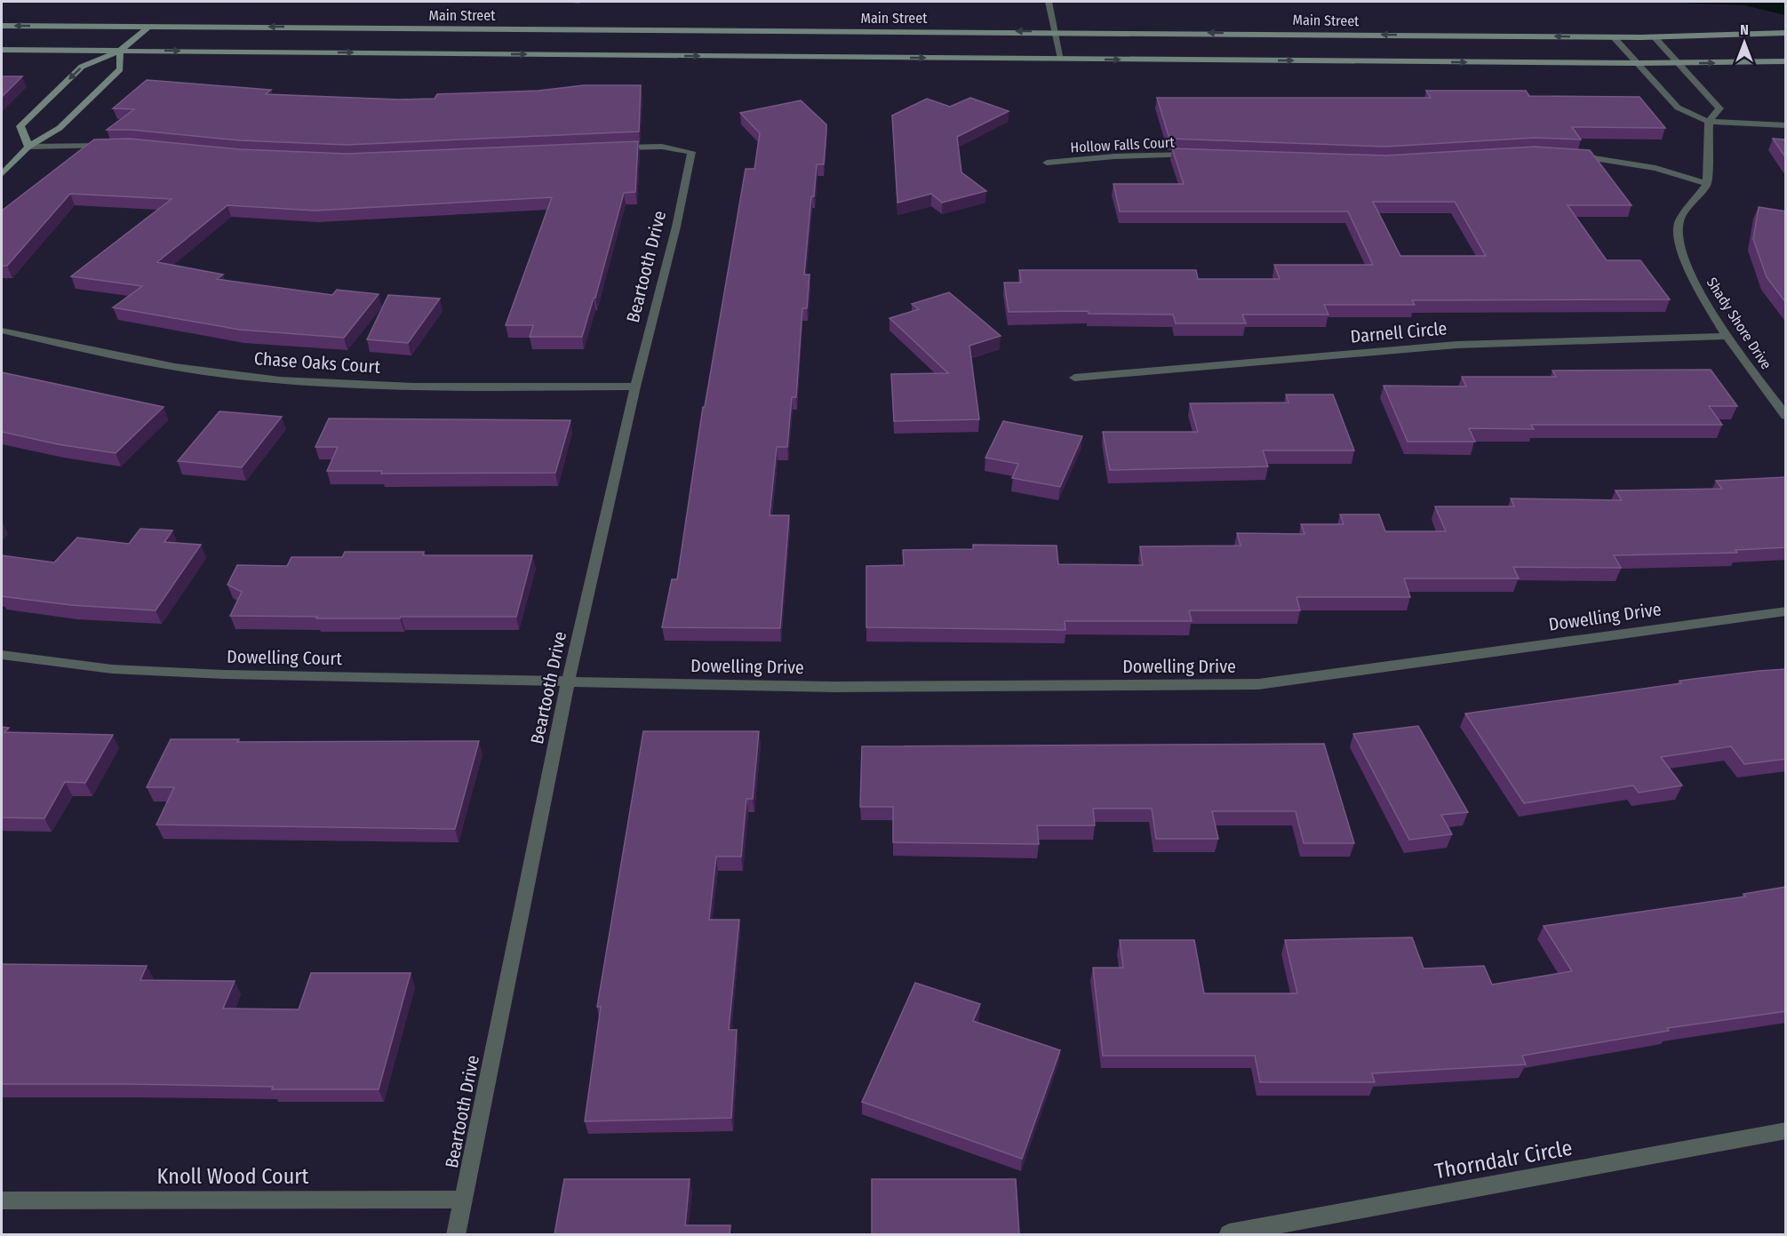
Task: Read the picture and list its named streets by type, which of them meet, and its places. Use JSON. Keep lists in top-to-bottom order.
{
  "streets": {
    "main road": ["Main Street"],
    "street": [
      "Hollow Falls Court",
      "Beartooth Drive",
      "Shady Shore Drive",
      "Darnell Circle",
      "Chase Oaks Court",
      "Dowelling Drive",
      "Dowelling Court",
      "Thorndalr Circle",
      "Knoll Wood Court"
    ]
  },
  "crossings": [
    ["Beartooth Drive", "Chase Oaks Court"],
    ["Beartooth Drive", "Dowelling Drive"],
    ["Beartooth Drive", "Dowelling Court"],
    ["Beartooth Drive", "Knoll Wood Court"],
    ["Shady Shore Drive", "Darnell Circle"],
    ["Dowelling Drive", "Dowelling Court"]
  ],
  "north": "top"
}
